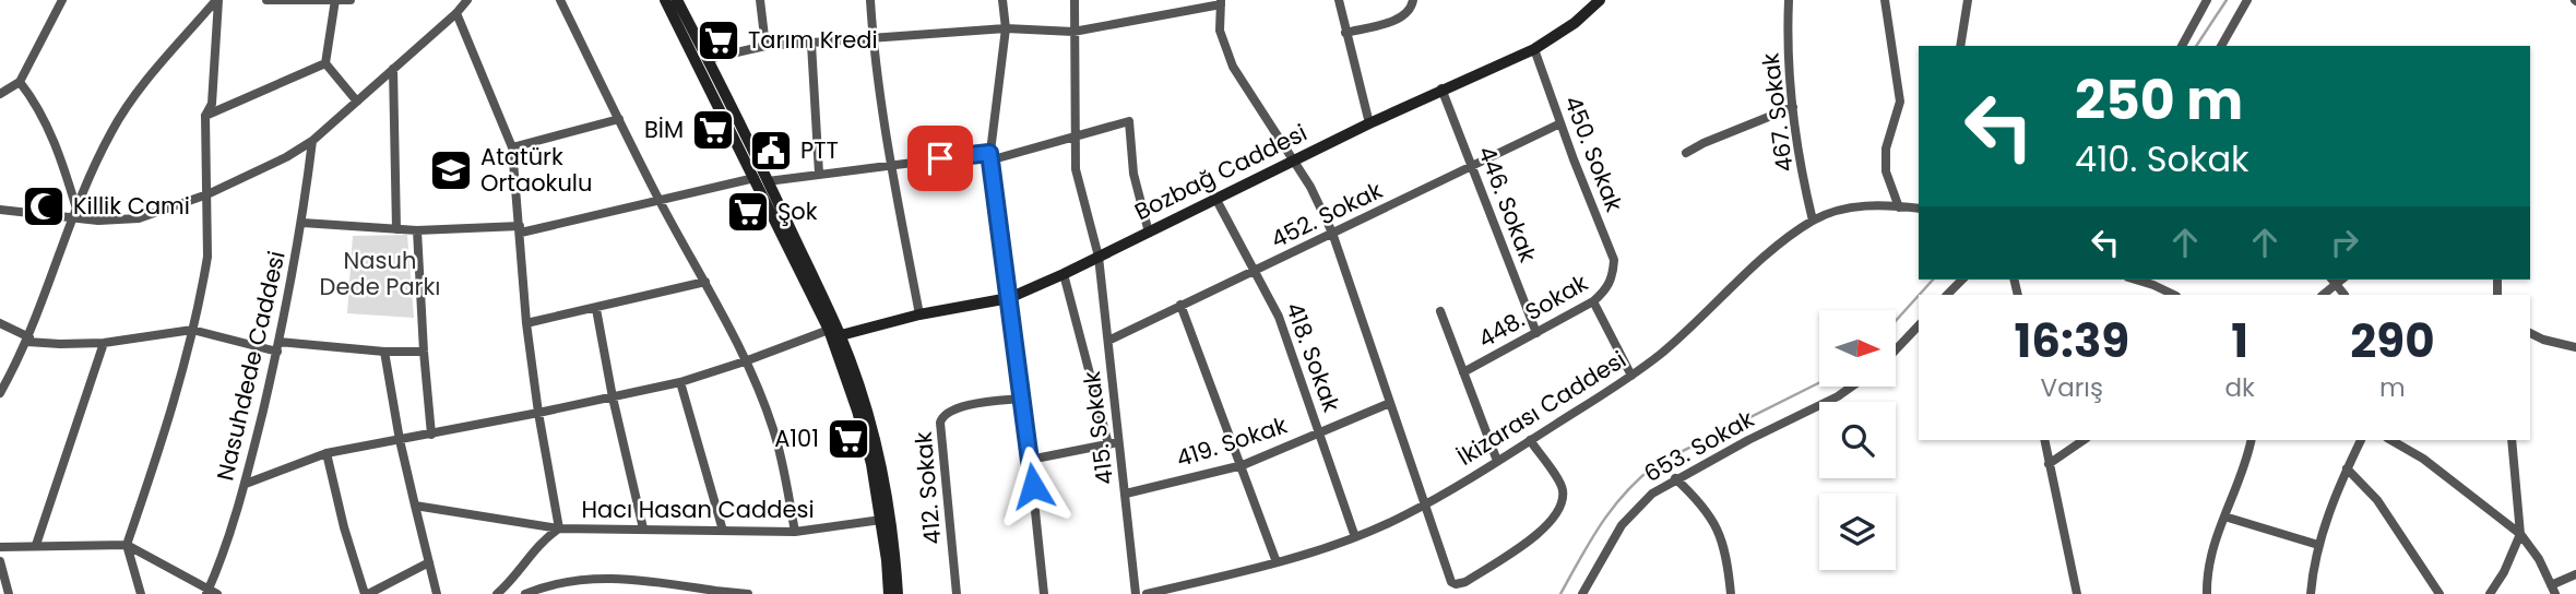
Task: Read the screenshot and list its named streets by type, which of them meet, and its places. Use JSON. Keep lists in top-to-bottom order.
{
  "streets": {
    "main road": ["Bozbağ Caddesi"],
    "street": [
      "467. Sokak",
      "450. Sokak",
      "446. Sokak",
      "452. Sokak",
      "448. Sokak",
      "418. Sokak",
      "Nasuhdede Caddesi",
      "İkizarası Caddesi",
      "415. Sokak",
      "419. Sokak",
      "653. Sokak",
      "412. Sokak",
      "Hacı Hasan Caddesi"
    ]
  },
  "crossings": [
    ["467. Sokak", "İkizarası Caddesi"],
    ["450. Sokak", "Bozbağ Caddesi"],
    ["450. Sokak", "452. Sokak"],
    ["450. Sokak", "448. Sokak"],
    ["Bozbağ Caddesi", "446. Sokak"],
    ["Bozbağ Caddesi", "418. Sokak"],
    ["Bozbağ Caddesi", "415. Sokak"],
    ["446. Sokak", "452. Sokak"],
    ["446. Sokak", "448. Sokak"],
    ["452. Sokak", "418. Sokak"],
    ["452. Sokak", "415. Sokak"],
    ["418. Sokak", "İkizarası Caddesi"],
    ["418. Sokak", "419. Sokak"],
    ["415. Sokak", "419. Sokak"]
  ],
  "parks": ["Nasuh Dede Parkı"],
  "places": {
    "supermarket": [
      "Tarım Kredi",
      "BİM",
      "Şok",
      "A101"
    ],
    "public building": ["PTT"],
    "school or university": ["Atatürk Ortaokulu"],
    "mosque": ["Killik Cami"]
  },
  "north": "right",
  "page": {
    "turn": ["250 m", "410. Sokak"],
    "eta": [
      "16:39",
      "Varış",
      "1",
      "dk",
      "290",
      "m"
    ]
  }
}
